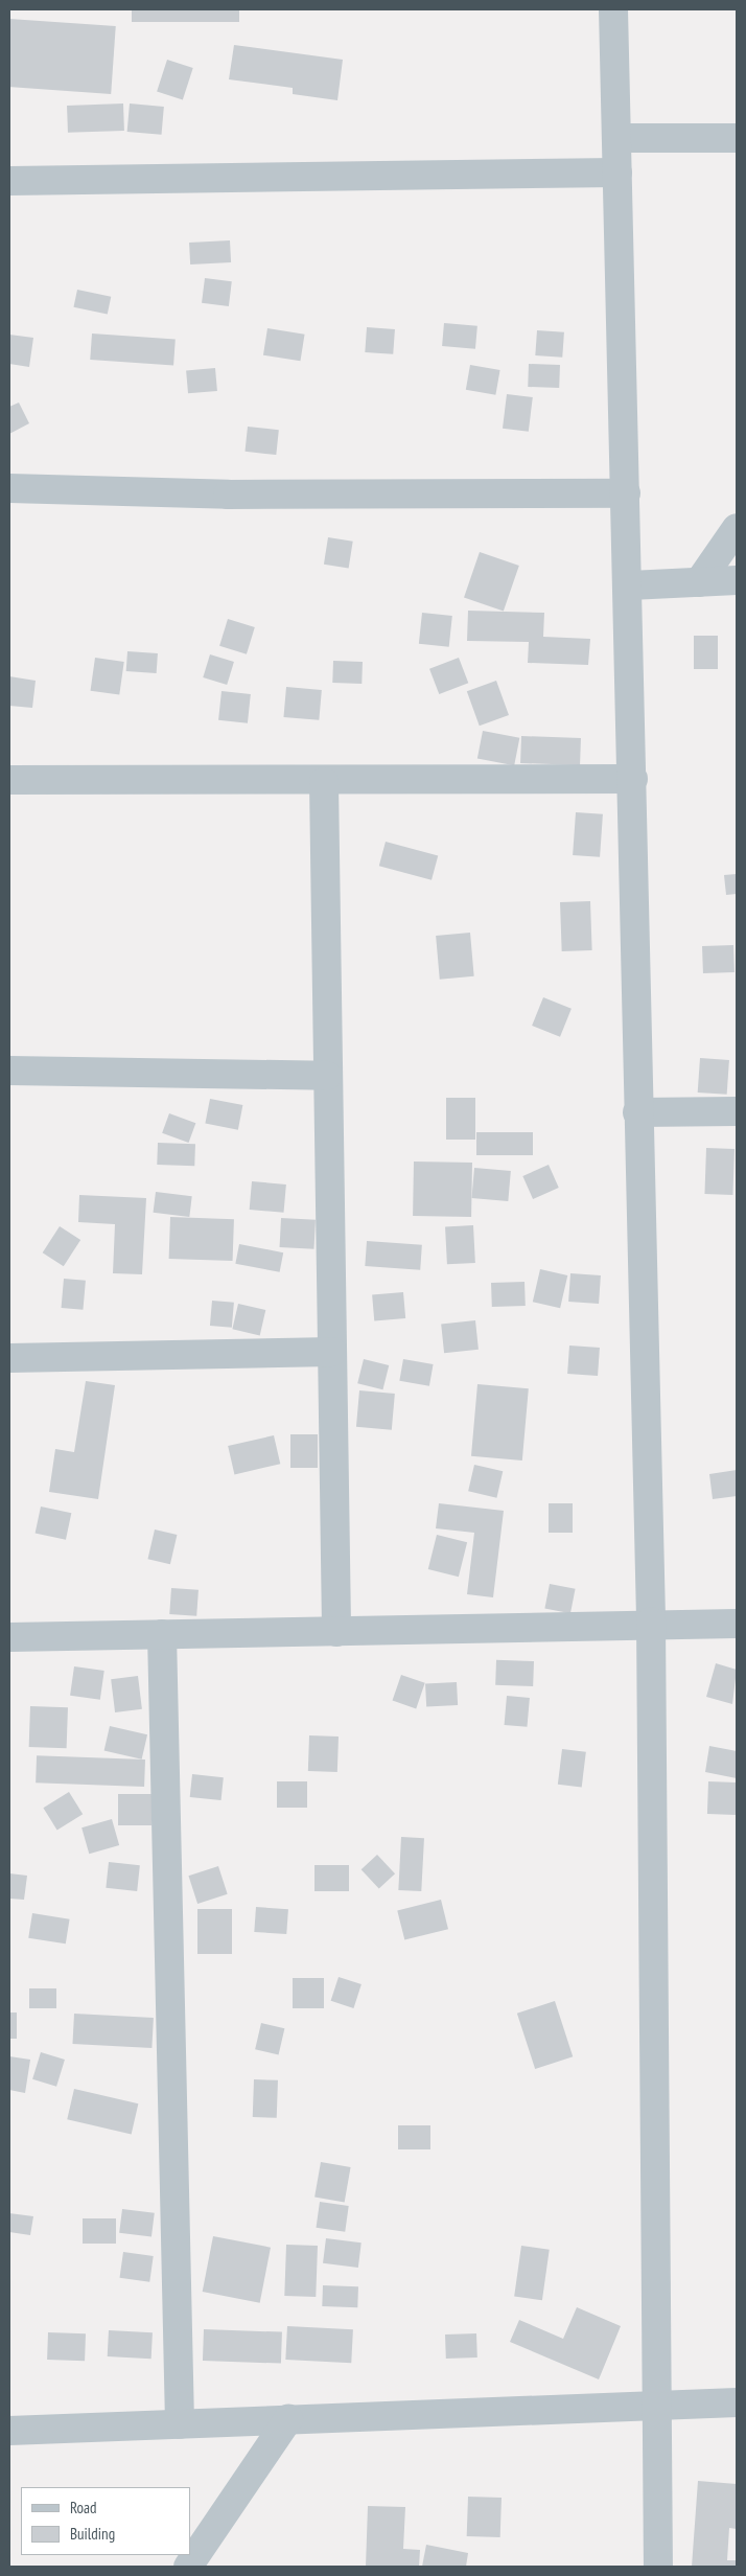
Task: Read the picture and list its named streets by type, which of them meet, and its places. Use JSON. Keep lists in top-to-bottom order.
{
  "legend": ["Road", "Building"]
}
